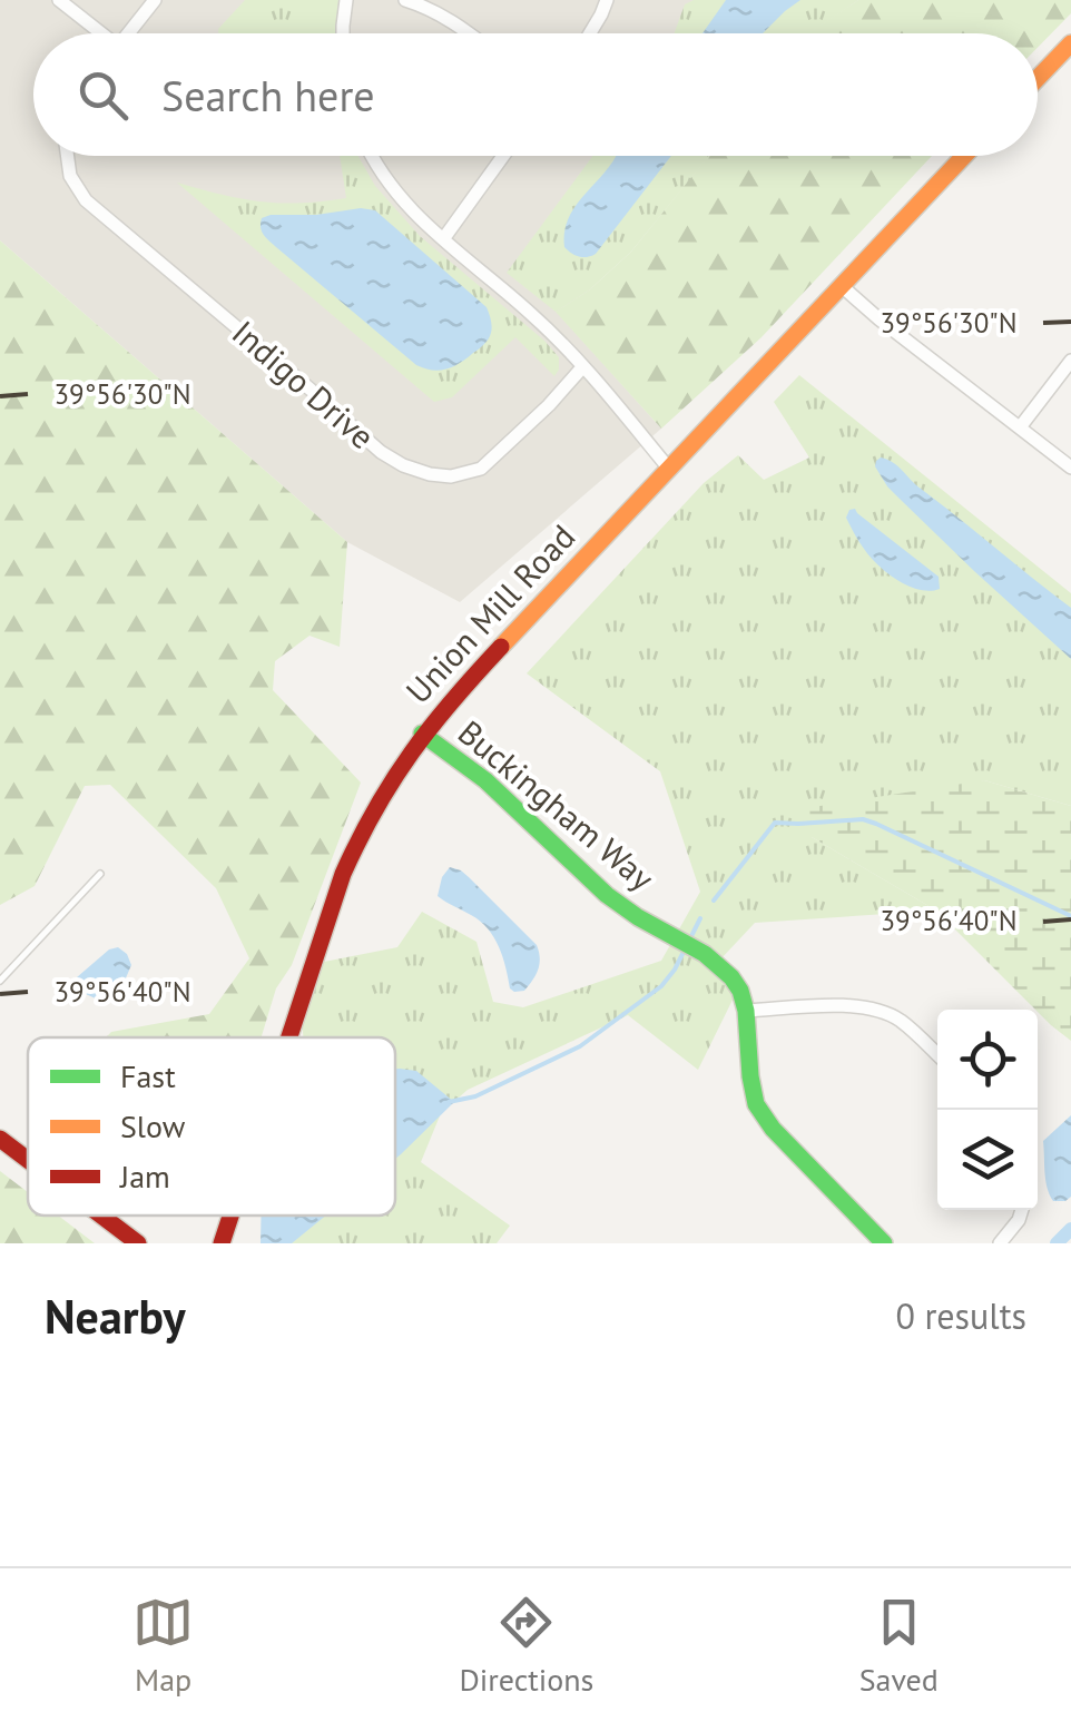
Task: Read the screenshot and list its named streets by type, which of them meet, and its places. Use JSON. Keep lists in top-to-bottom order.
{
  "streets": {
    "street": ["Indigo Drive", "Union Mill Road", "Buckingham Way"]
  },
  "crossings": [
    ["Union Mill Road", "Buckingham Way"]
  ],
  "legend": ["Fast", "Slow", "Jam"],
  "page": {
    "search": "Search here",
    "heading": ["Nearby", "0 results"],
    "nav": ["Map", "Directions", "Saved"]
  },
  "coordinates": ["39°56'30\"N", "39°56'40\"N"]
}
